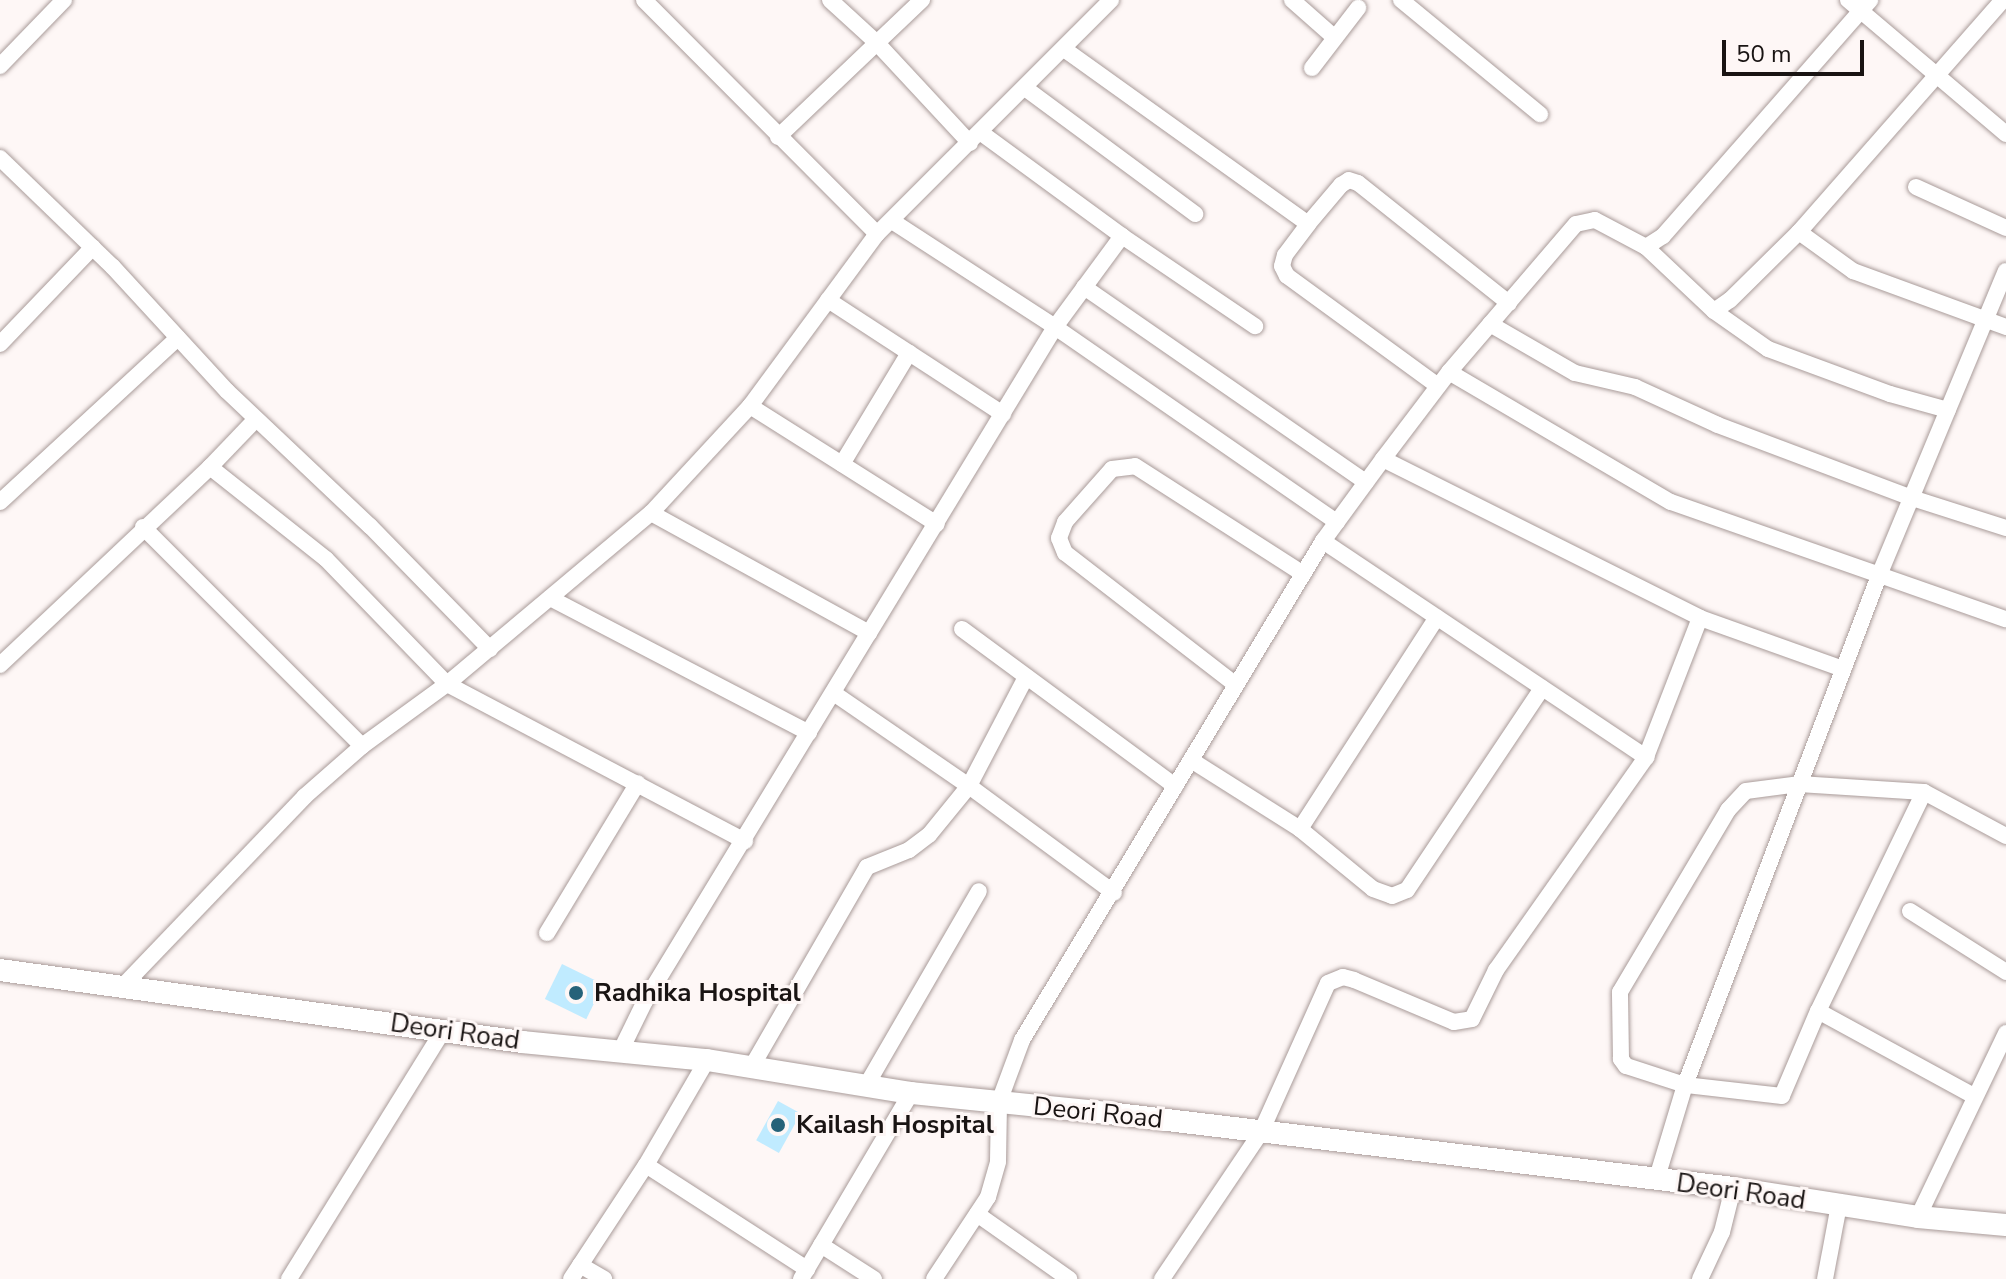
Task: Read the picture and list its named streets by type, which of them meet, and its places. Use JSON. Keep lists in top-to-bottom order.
{
  "streets": {
    "street": ["Deori Road"]
  },
  "places": ["Radhika Hospital", "Kailash Hospital"],
  "scale_bar": "50 m"
}
